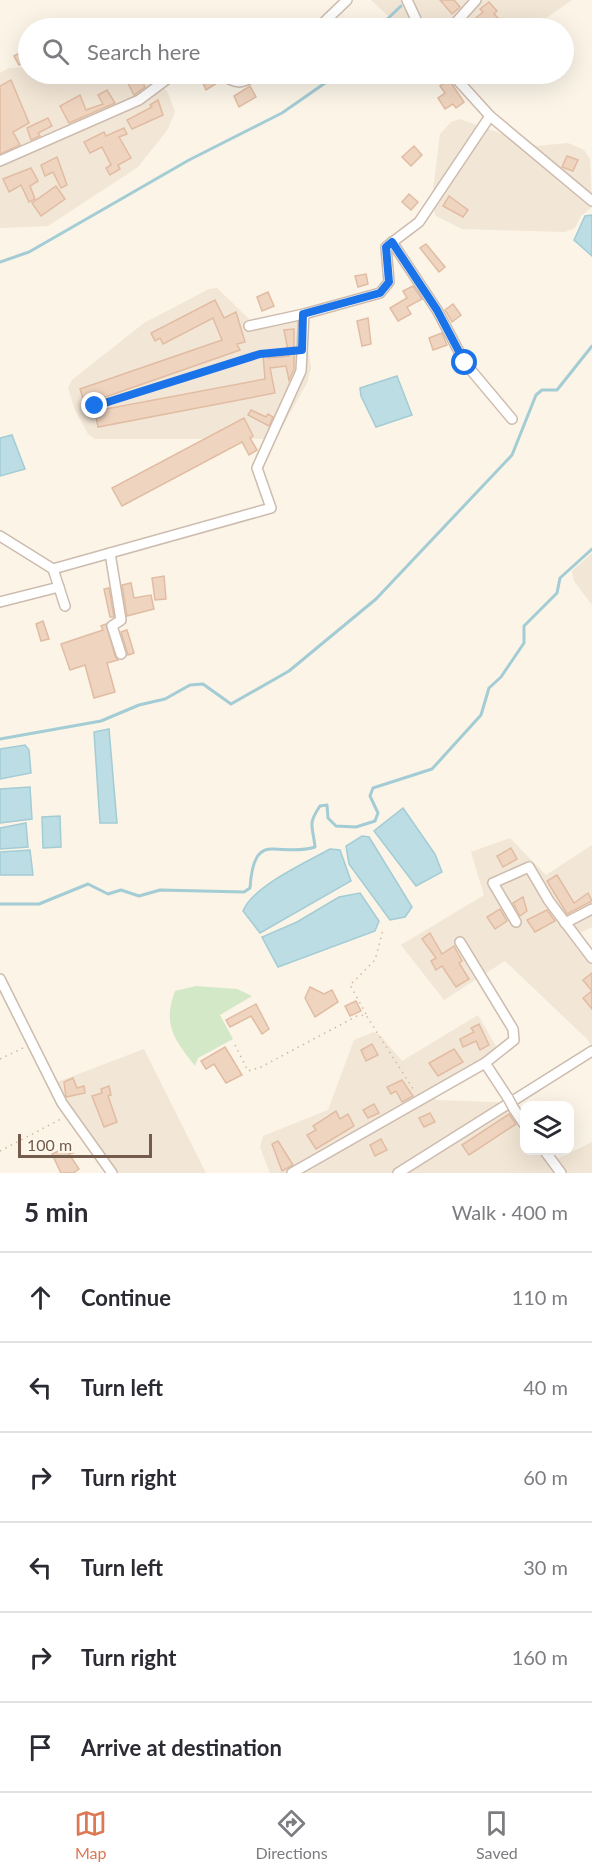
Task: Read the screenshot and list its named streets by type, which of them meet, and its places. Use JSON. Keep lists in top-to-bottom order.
{
  "scale_bar": "100 m",
  "page": {
    "search": "Search here",
    "scale": "100 m",
    "heading": ["5 min", "Walk · 400 m"],
    "list": [
      ["Continue", "110 m"],
      ["Turn left", "40 m"],
      ["Turn right", "60 m"],
      ["Turn left", "30 m"],
      ["Turn right", "160 m"],
      "Arrive at destination"
    ],
    "nav": ["Map", "Directions", "Saved"]
  }
}
